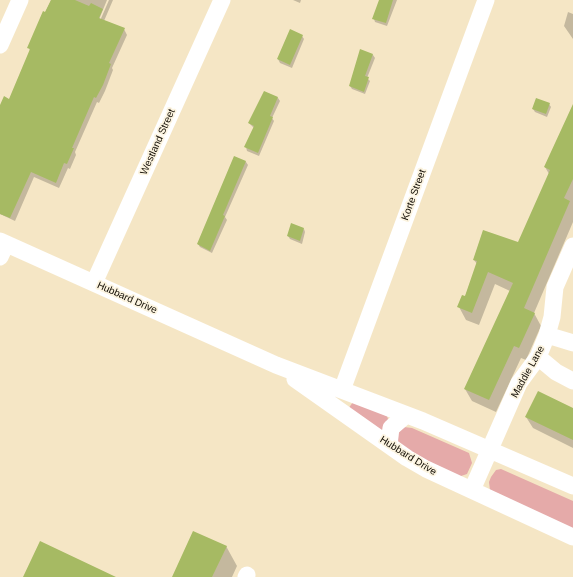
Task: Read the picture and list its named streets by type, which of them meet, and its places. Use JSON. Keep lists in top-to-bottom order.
{
  "streets": {
    "street": [
      "Westland Street",
      "Korte Street",
      "Hubbard Drive",
      "Maddie Lane"
    ]
  },
  "crossings": [
    ["Westland Street", "Hubbard Drive"],
    ["Korte Street", "Hubbard Drive"],
    ["Hubbard Drive", "Maddie Lane"]
  ]
}
